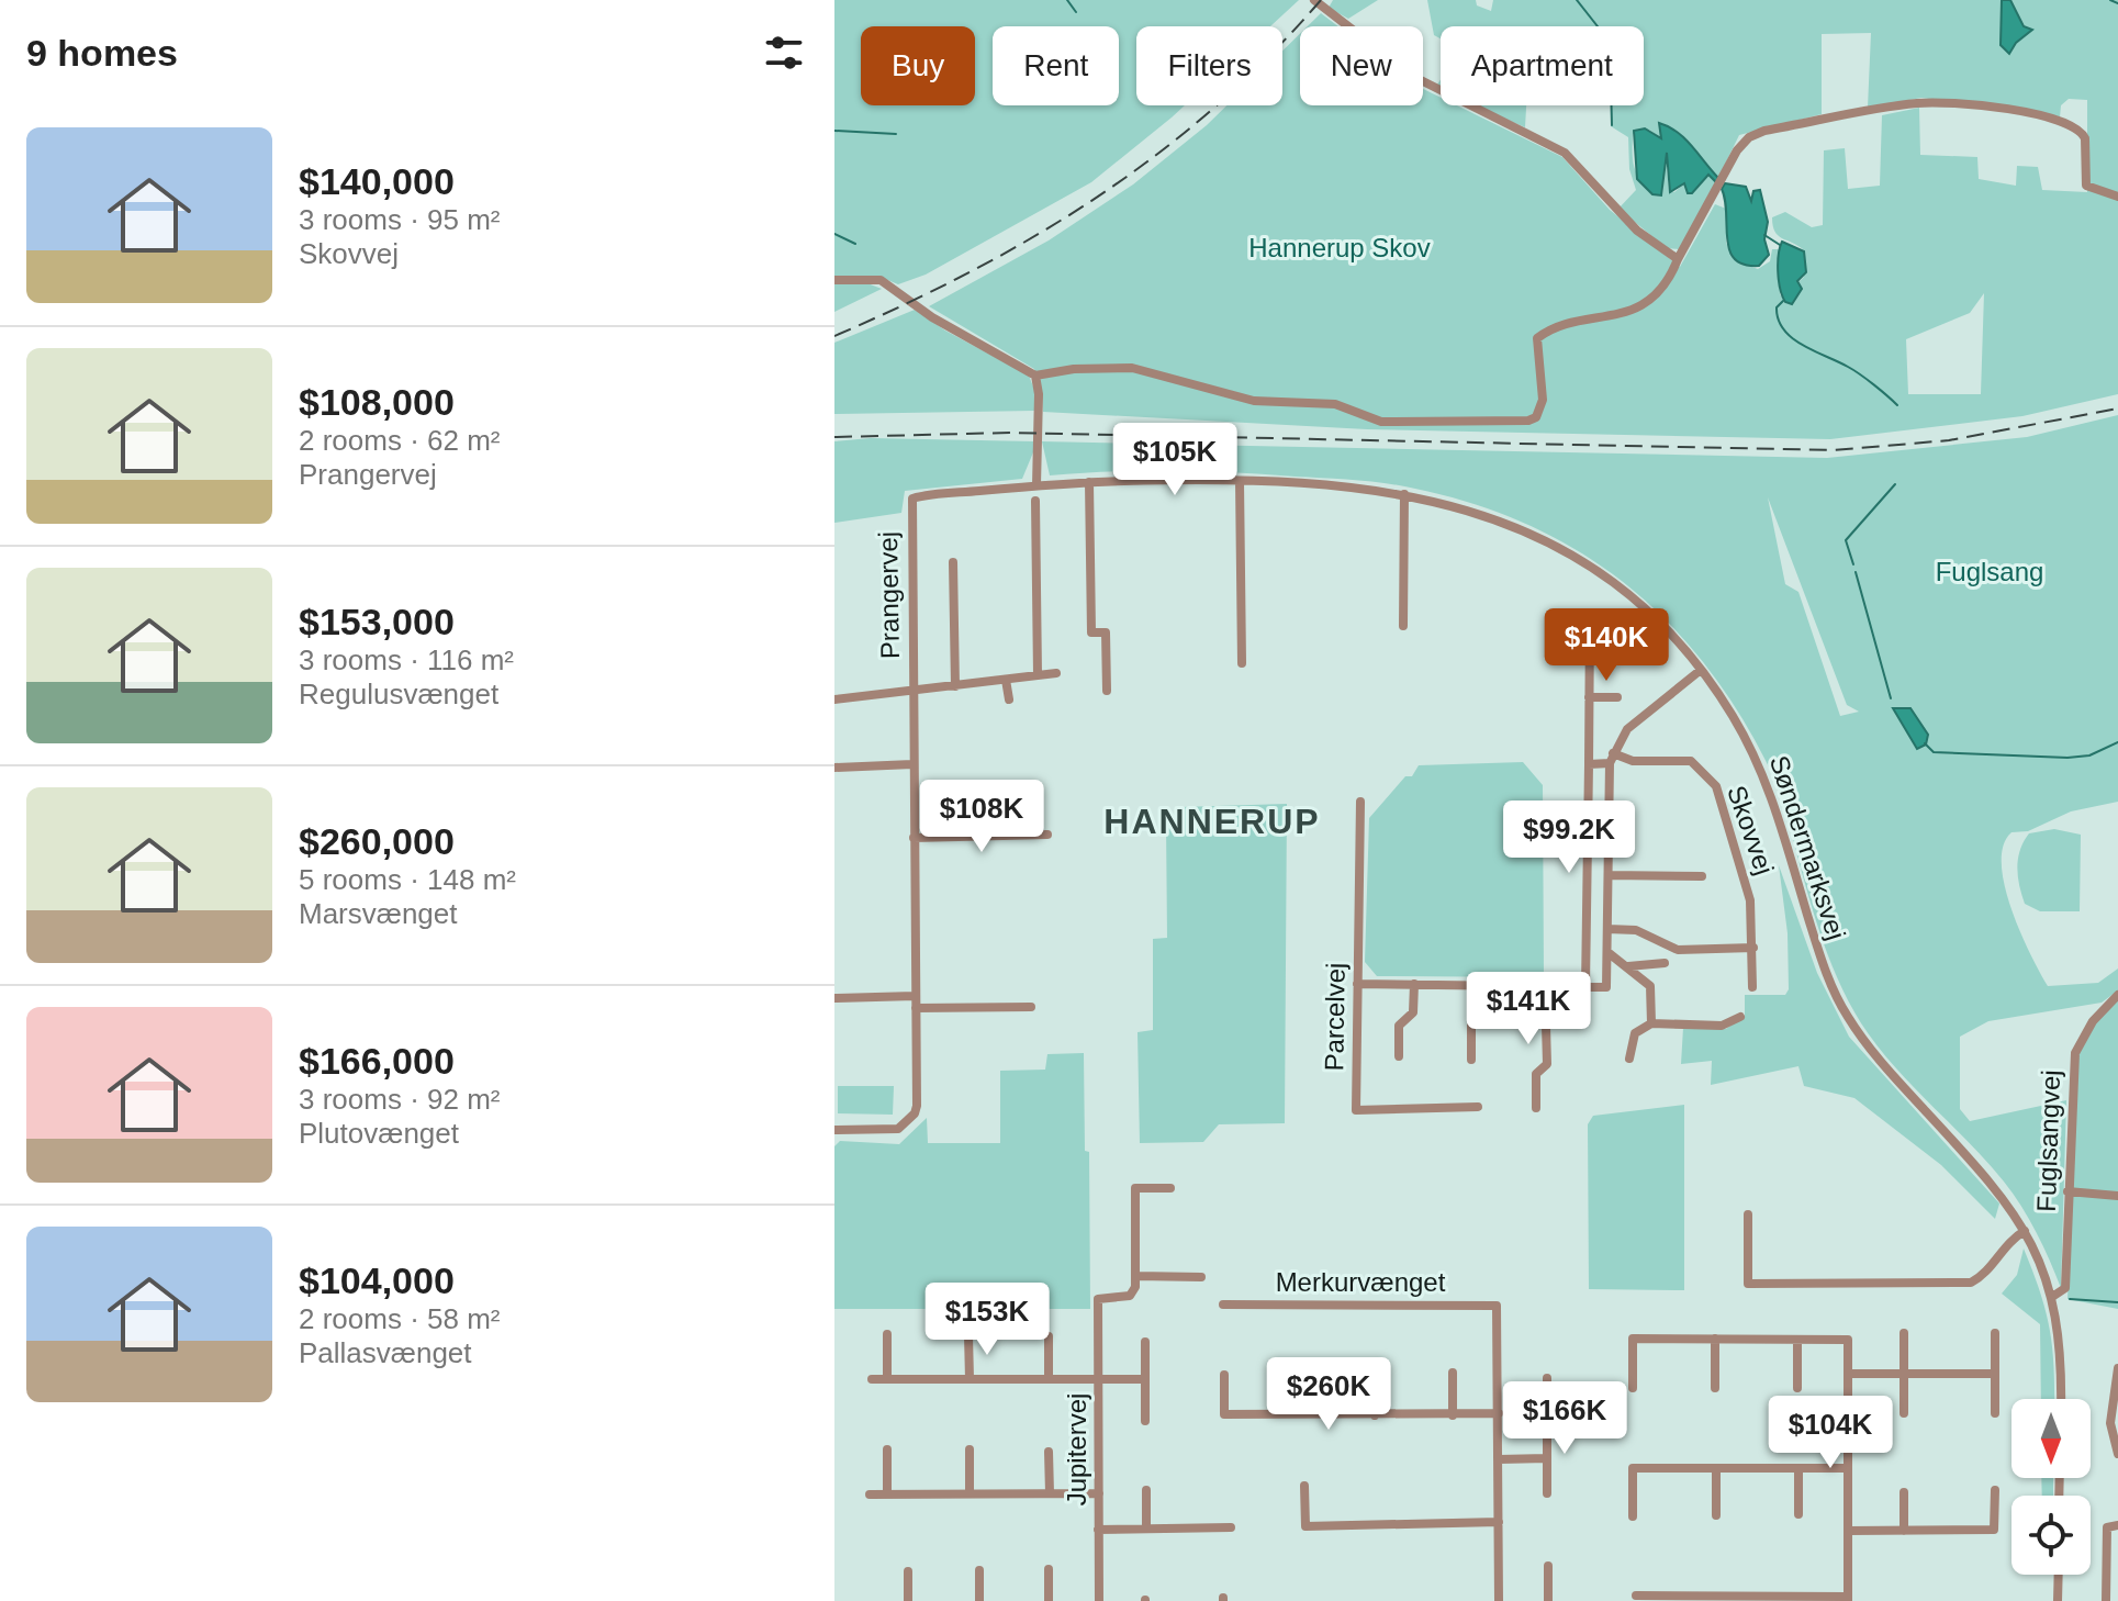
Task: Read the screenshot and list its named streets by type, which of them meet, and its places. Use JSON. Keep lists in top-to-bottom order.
{
  "streets": {
    "street": [
      "Prangervej",
      "Skovvej",
      "Søndermarksvej",
      "Parcelvej",
      "Fuglsangvej",
      "Merkurvænget",
      "Jupitervej"
    ]
  },
  "crossings": [
    ["Prangervej", "Søndermarksvej"],
    ["Søndermarksvej", "Fuglsangvej"]
  ],
  "districts": ["HANNERUP"],
  "parks": ["Hannerup Skov", "Fuglsang"],
  "north": "bottom",
  "page": {
    "heading": "9 homes",
    "chip": [
      "Buy",
      "Rent",
      "Filters",
      "New",
      "Apartment"
    ],
    "list": [
      {
        "name": "$140,000",
        "note": "3 rooms · 95 m² · Skovvej"
      },
      {
        "name": "$108,000",
        "note": "2 rooms · 62 m² · Prangervej"
      },
      {
        "name": "$153,000",
        "note": "3 rooms · 116 m² · Regulusvænget"
      },
      {
        "name": "$260,000",
        "note": "5 rooms · 148 m² · Marsvænget"
      },
      {
        "name": "$166,000",
        "note": "3 rooms · 92 m² · Plutovænget"
      },
      {
        "name": "$104,000",
        "note": "2 rooms · 58 m² · Pallasvænget"
      }
    ],
    "price": [
      "$105K",
      "$140K",
      "$108K",
      "$99.2K",
      "$141K",
      "$153K",
      "$260K",
      "$166K",
      "$104K"
    ]
  }
}
